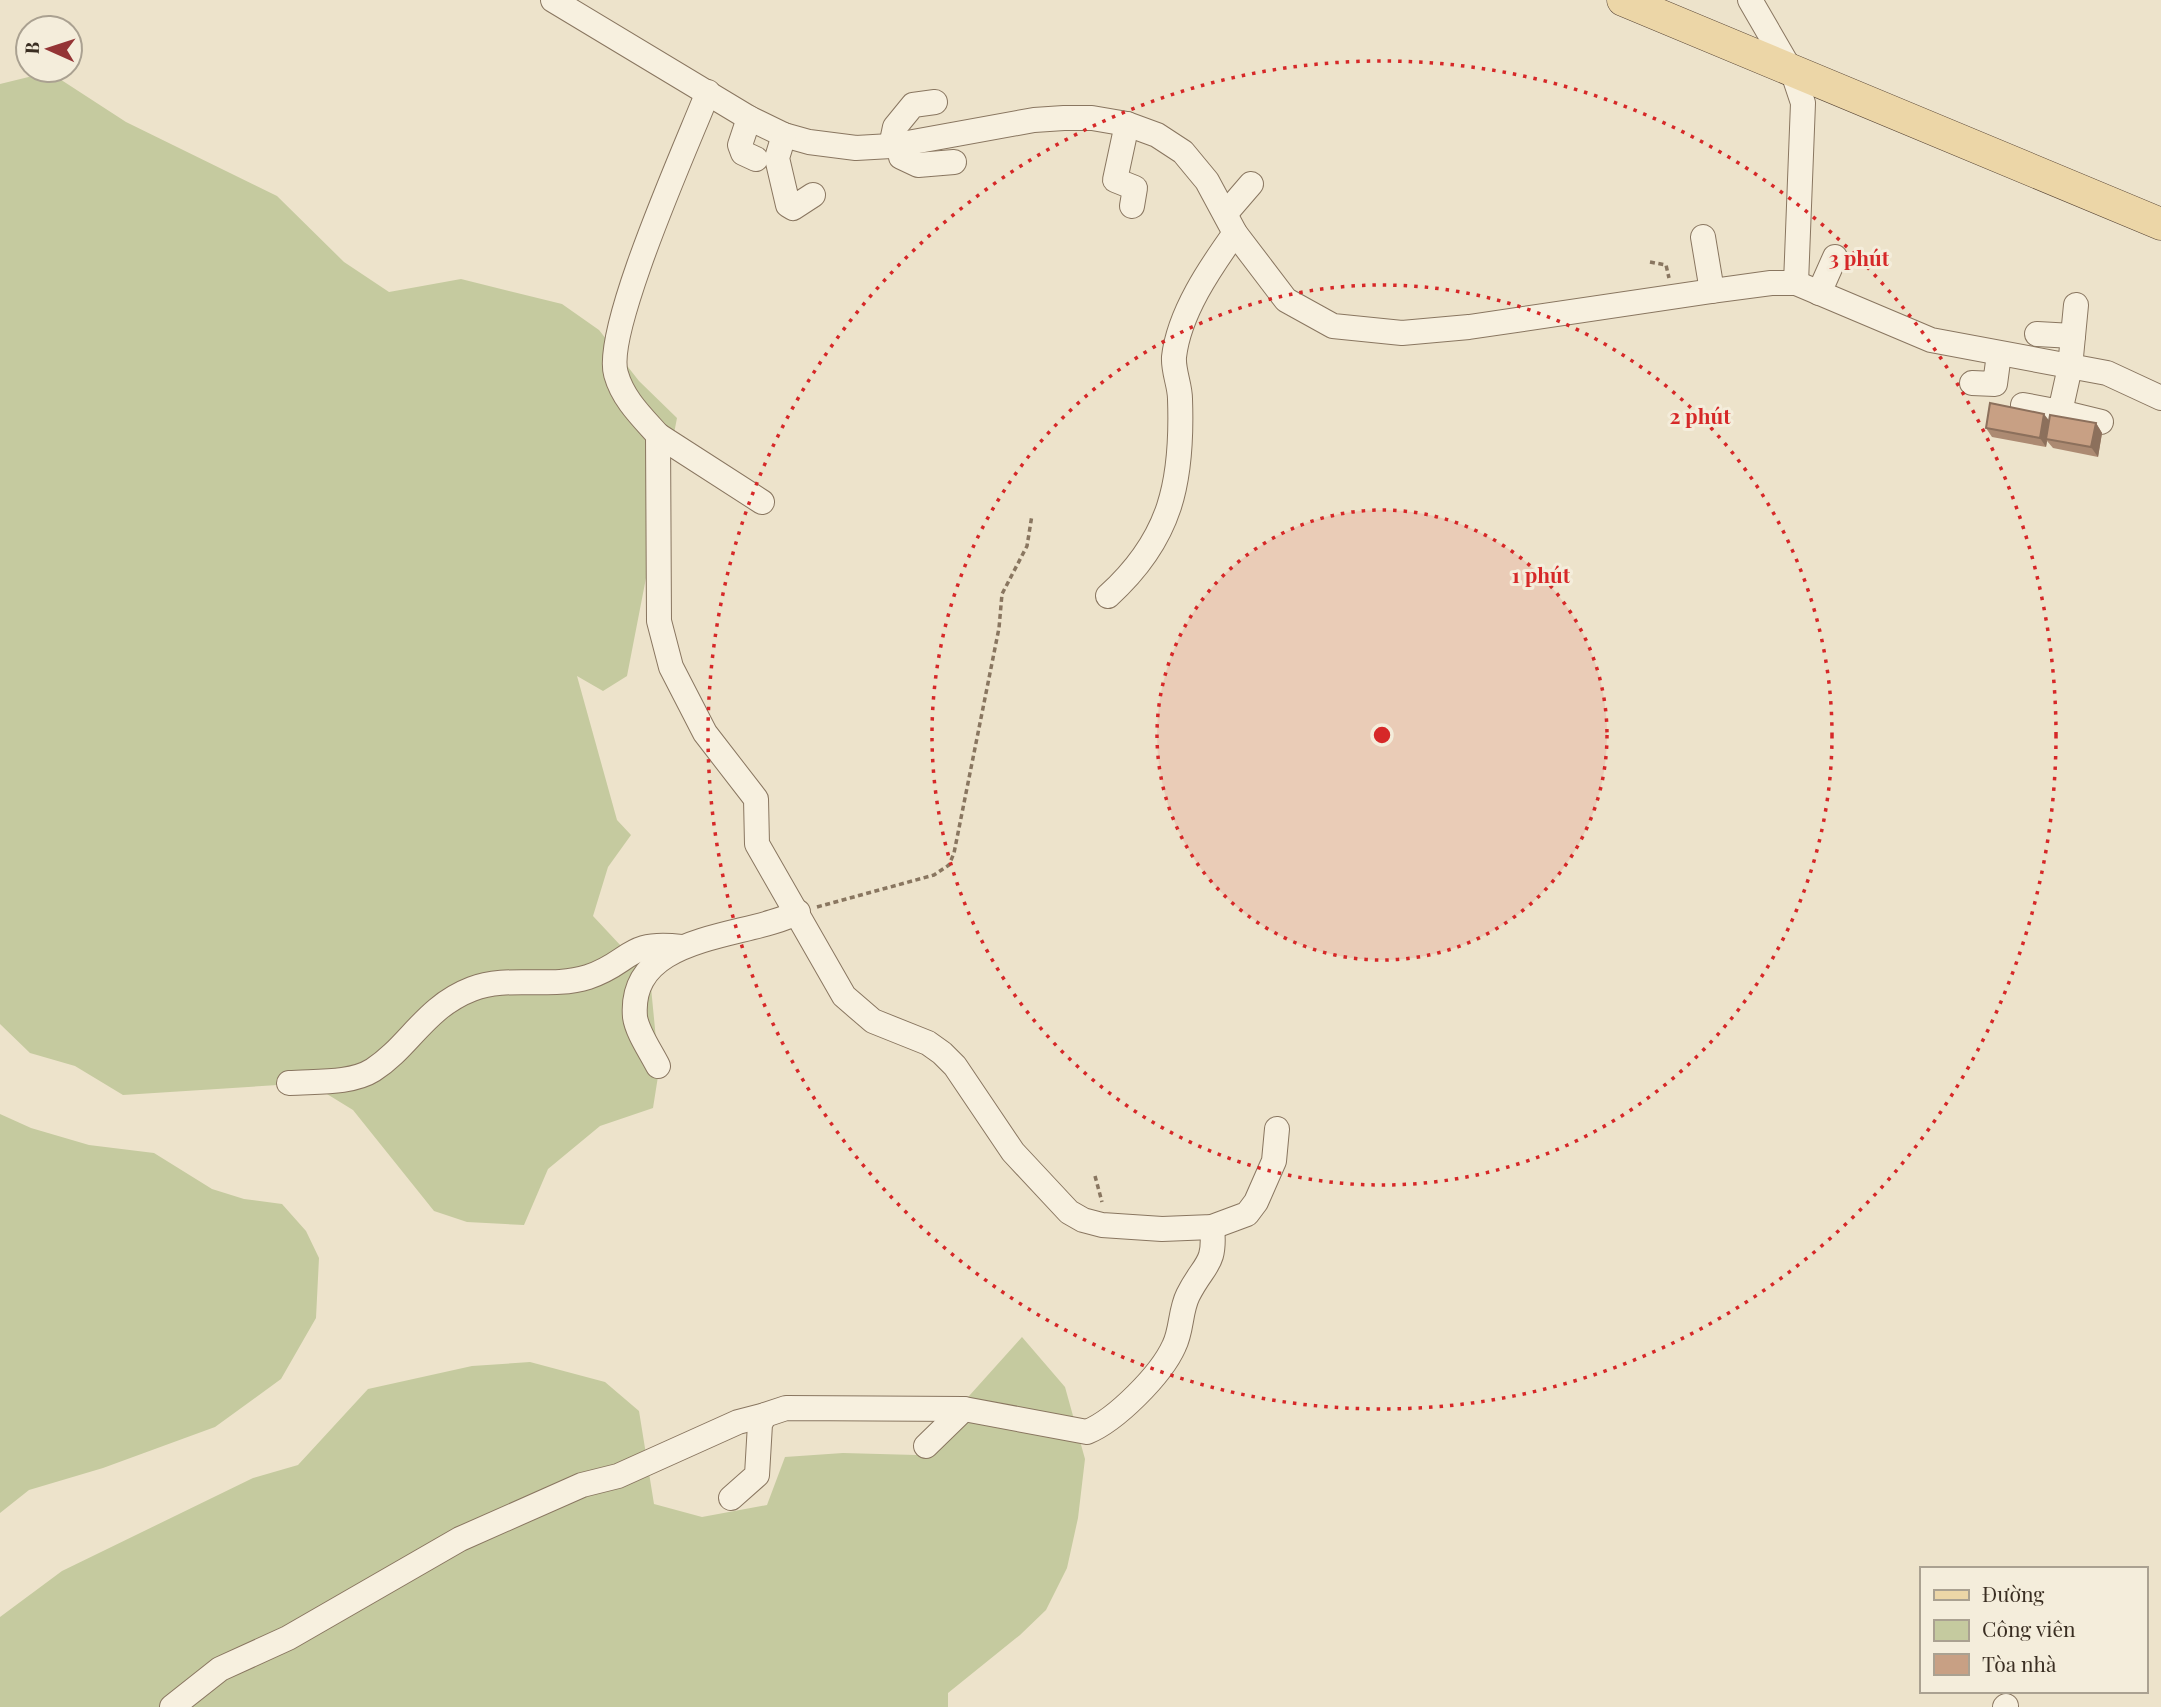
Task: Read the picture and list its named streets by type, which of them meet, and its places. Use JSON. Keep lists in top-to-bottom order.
{
  "legend": ["Đường", "Công viên", "Tòa nhà"],
  "north": "left",
  "rings": ["3 phút", "2 phút", "1 phút"]
}
